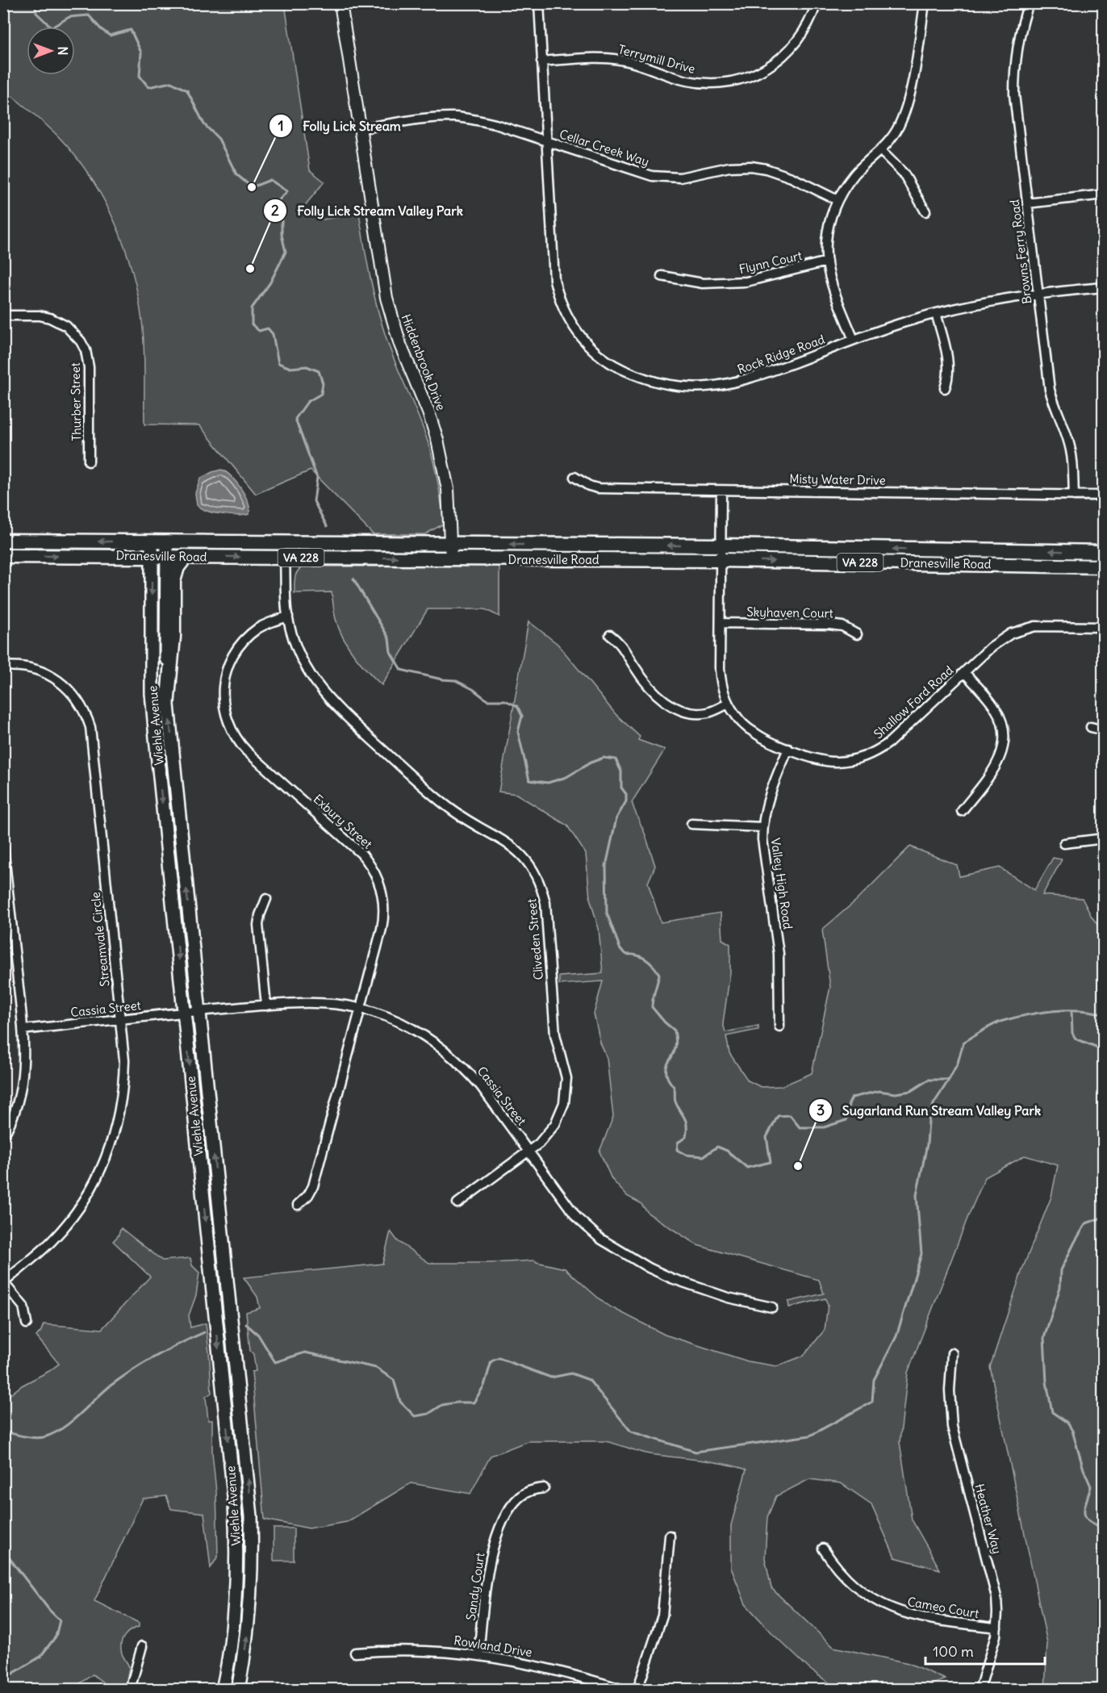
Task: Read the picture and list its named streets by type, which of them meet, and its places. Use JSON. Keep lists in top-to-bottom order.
{
  "streets": {
    "main road": ["Dranesville Road", "VA 228", "Wiehle Avenue"],
    "street": [
      "Terrymill Drive",
      "Cellar Creek Way",
      "Browns Ferry Road",
      "Flynn Court",
      "Rock Ridge Road",
      "Hiddenbrook Drive",
      "Thurber Street",
      "Misty Water Drive",
      "Skyhaven Court",
      "Shallow Ford Road",
      "Exbury Street",
      "Valley High Road",
      "Streamvale Circle",
      "Cliveden Street",
      "Cassia Street",
      "Heather Way",
      "Sandy Court",
      "Cameo Court",
      "Rowland Drive"
    ]
  },
  "crossings": [
    ["Terrymill Drive", "Rock Ridge Road"],
    ["Cellar Creek Way", "Rock Ridge Road"],
    ["Cellar Creek Way", "Hiddenbrook Drive"],
    ["Browns Ferry Road", "Rock Ridge Road"],
    ["Browns Ferry Road", "Misty Water Drive"],
    ["Hiddenbrook Drive", "Dranesville Road"],
    ["Misty Water Drive", "Shallow Ford Road"],
    ["Dranesville Road", "Shallow Ford Road"],
    ["Dranesville Road", "Wiehle Avenue"],
    ["Dranesville Road", "Cliveden Street"],
    ["Skyhaven Court", "Shallow Ford Road"],
    ["Shallow Ford Road", "Valley High Road"],
    ["Wiehle Avenue", "Cassia Street"],
    ["Exbury Street", "Cliveden Street"],
    ["Exbury Street", "Cassia Street"],
    ["Streamvale Circle", "Cassia Street"],
    ["Cliveden Street", "Cassia Street"],
    ["Heather Way", "Cameo Court"],
    ["Sandy Court", "Rowland Drive"]
  ],
  "places": ["Folly Lick Stream", "Folly Lick Stream Valley Park", "Sugarland Run Stream Valley Park"],
  "scale_bar": "100 m",
  "north": "right"
}
